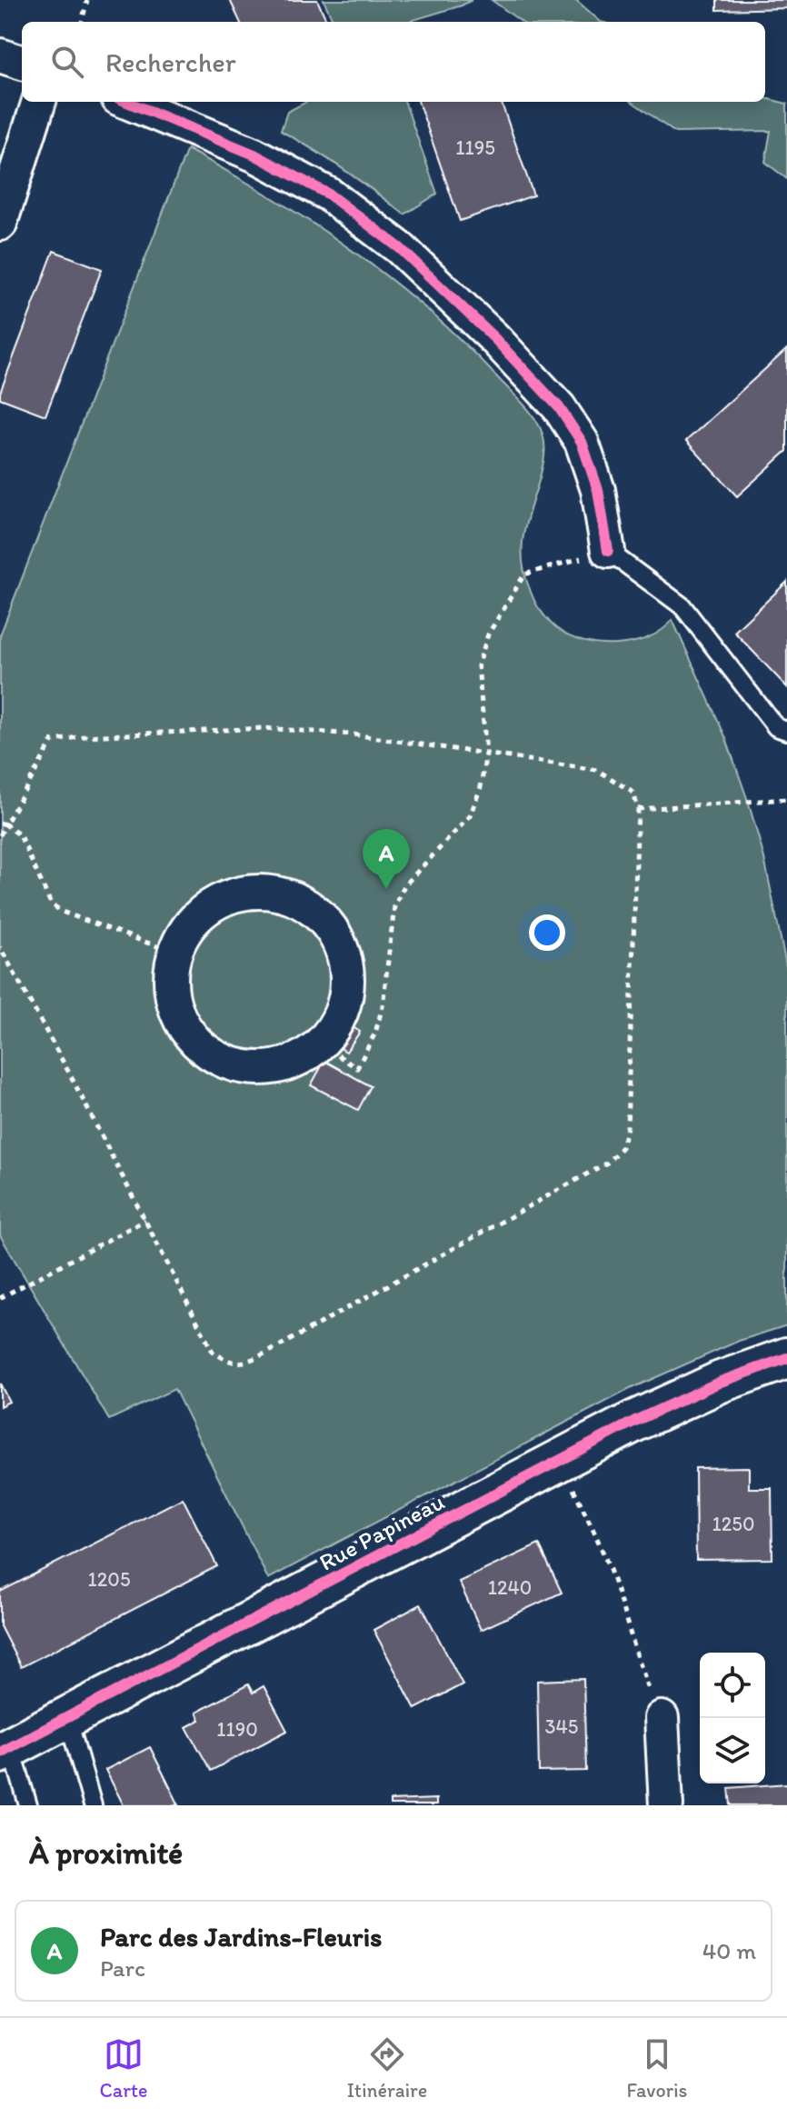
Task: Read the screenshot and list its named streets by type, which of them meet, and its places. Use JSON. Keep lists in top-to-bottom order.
{
  "streets": {
    "street": ["Rue Papineau"]
  },
  "house_numbers": [
    "1195",
    "1250",
    "1205",
    "1240",
    "345",
    "1190"
  ],
  "page": {
    "search": "Rechercher",
    "pins": "A",
    "heading": "À proximité",
    "list": [
      {
        "mark": "A",
        "name": "Parc des Jardins-Fleuris",
        "note": "Parc",
        "value": "40 m"
      }
    ],
    "nav": ["Carte", "Itinéraire", "Favoris"]
  }
}
